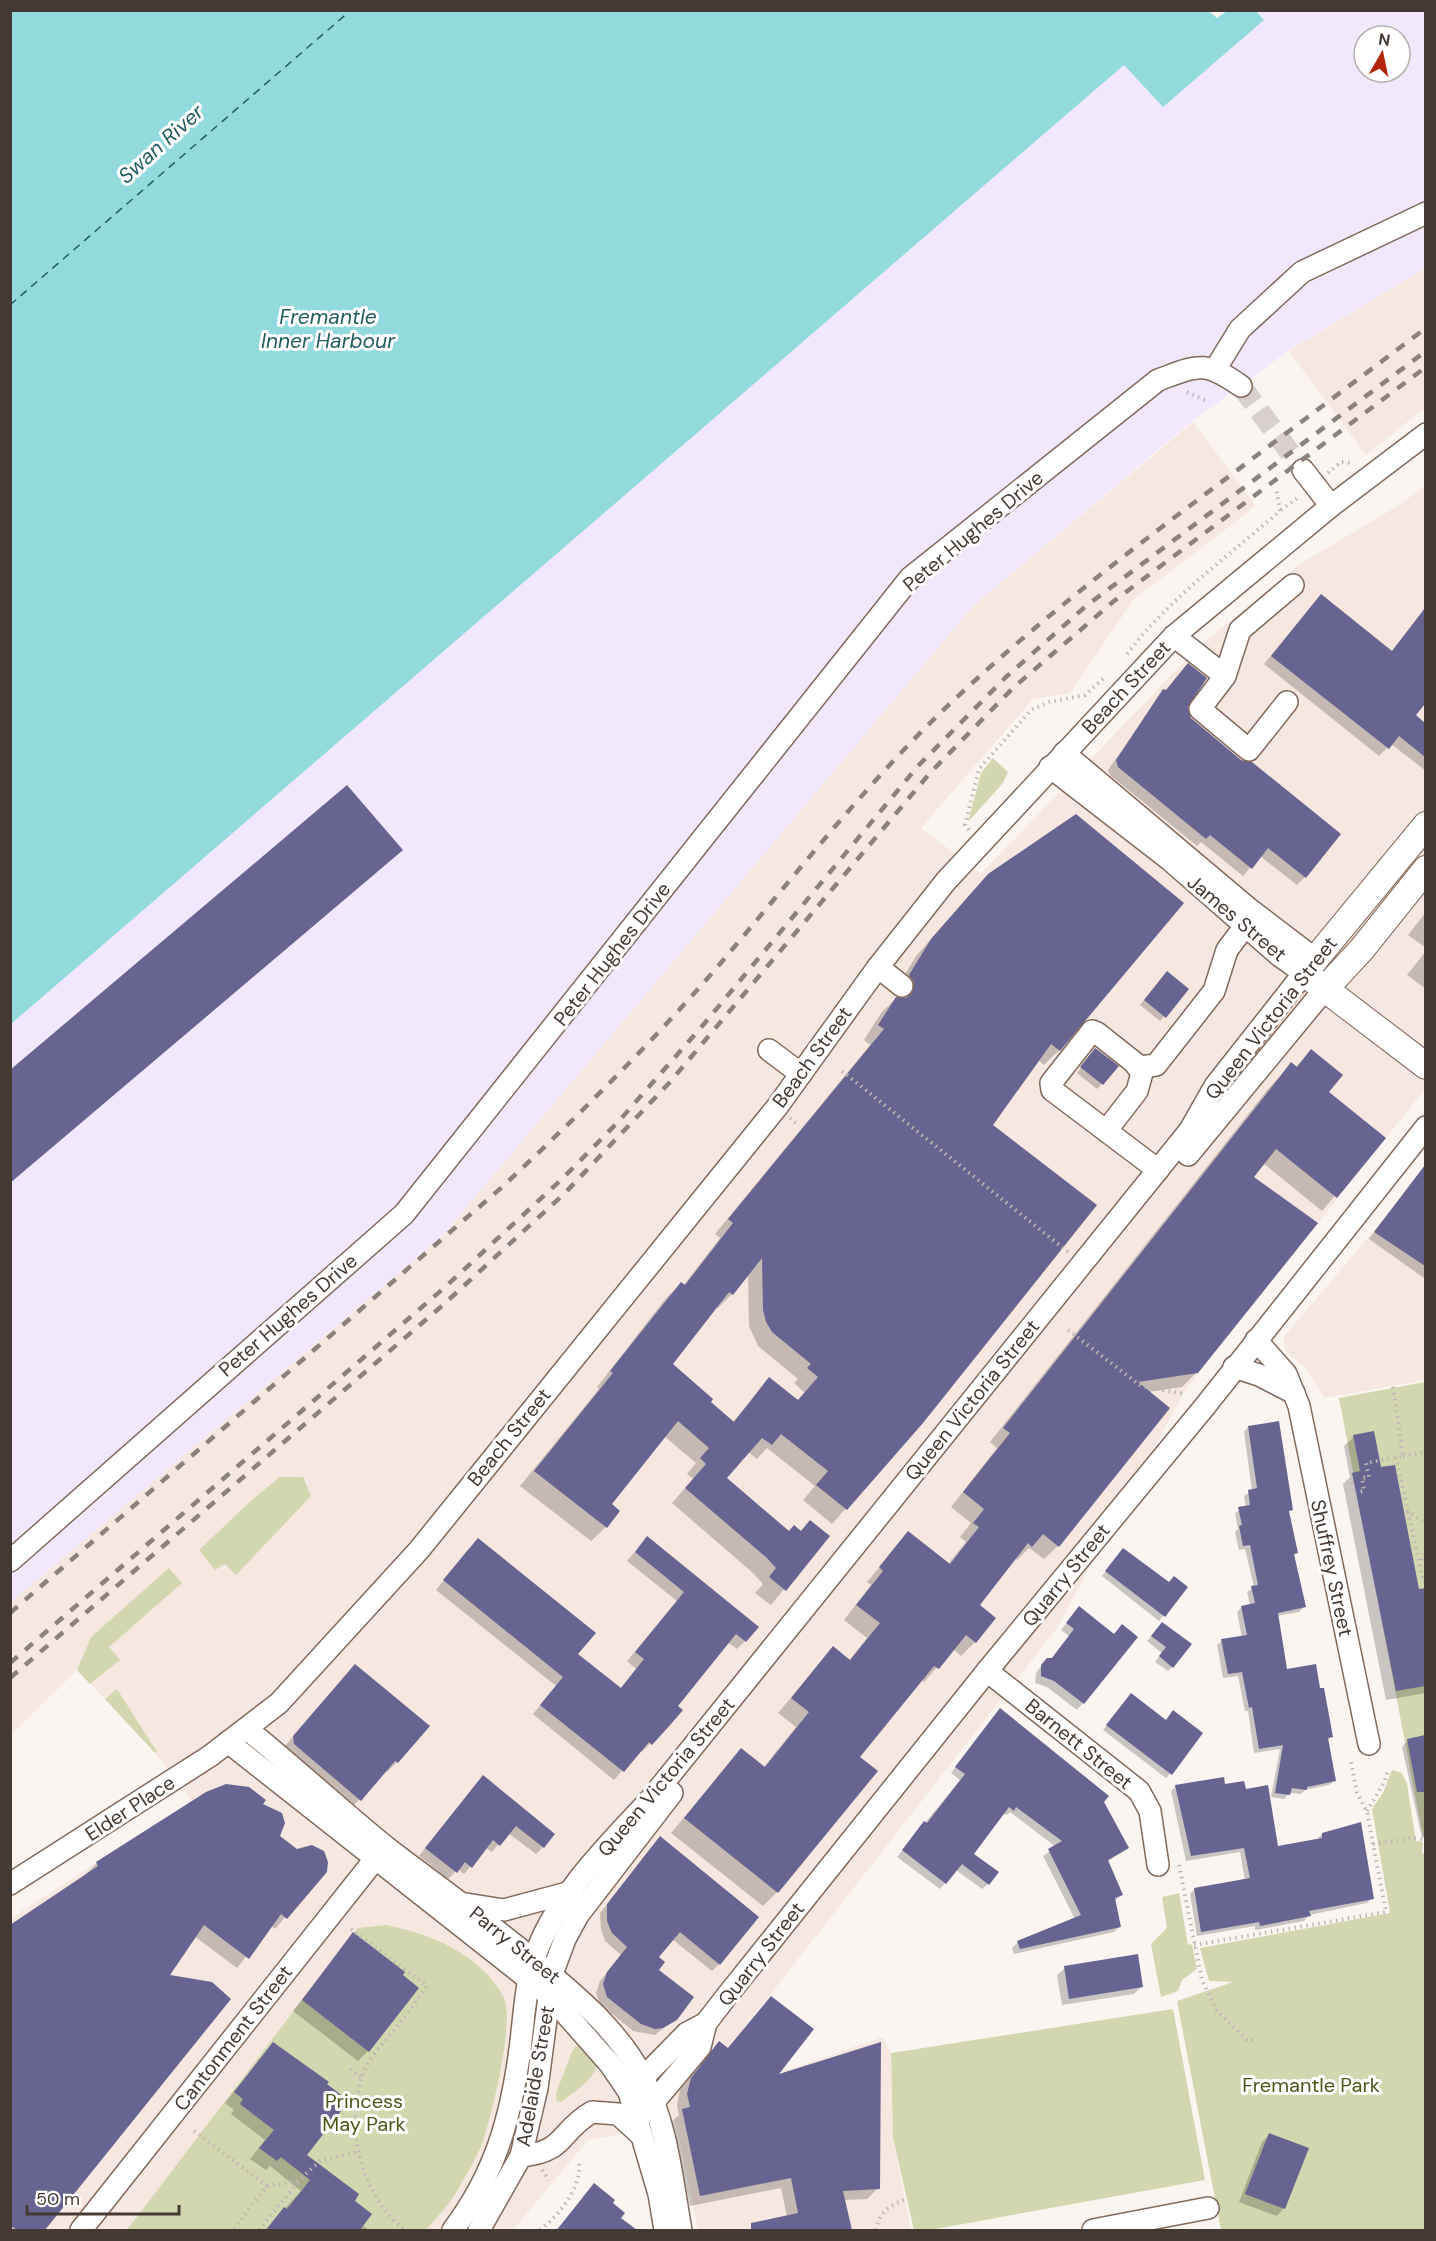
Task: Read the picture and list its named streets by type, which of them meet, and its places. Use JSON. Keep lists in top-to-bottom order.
{
  "streets": {
    "main road": ["James Street", "Queen Victoria Street"],
    "street": [
      "Peter Hughes Drive",
      "Beach Street",
      "Shuffrey Street",
      "Quarry Street",
      "Barnett Street",
      "Elder Place",
      "Parry Street",
      "Cantonment Street",
      "Adelaide Street"
    ]
  },
  "crossings": [
    ["Beach Street", "James Street"],
    ["Beach Street", "Elder Place"],
    ["Beach Street", "Parry Street"],
    ["James Street", "Queen Victoria Street"],
    ["Queen Victoria Street", "Parry Street"],
    ["Queen Victoria Street", "Adelaide Street"],
    ["Shuffrey Street", "Quarry Street"],
    ["Quarry Street", "Barnett Street"],
    ["Quarry Street", "Parry Street"],
    ["Quarry Street", "Adelaide Street"],
    ["Elder Place", "Parry Street"],
    ["Parry Street", "Cantonment Street"],
    ["Parry Street", "Adelaide Street"]
  ],
  "water": ["Swan River", "Fremantle Inner Harbour"],
  "parks": ["Fremantle Park", "Princess May Park"],
  "scale_bar": "50 m",
  "north": "top"
}
